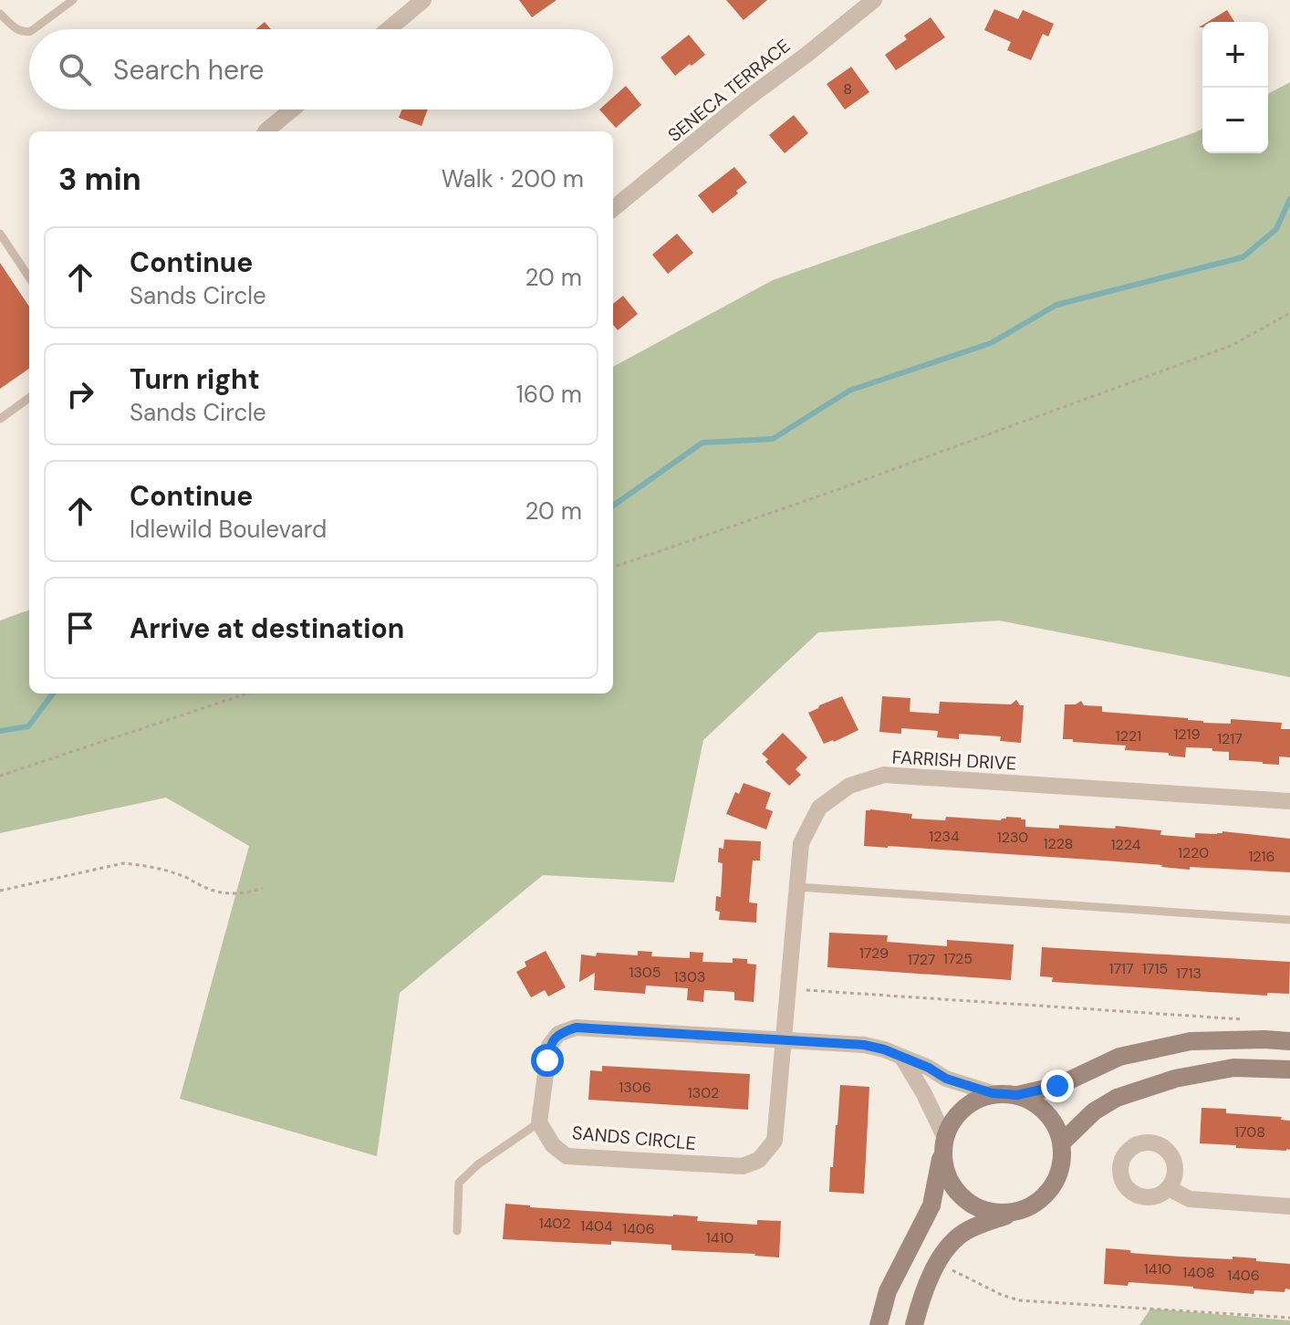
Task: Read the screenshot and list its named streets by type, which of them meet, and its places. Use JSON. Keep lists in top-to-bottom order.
{
  "streets": {
    "street": ["SENECA TERRACE", "FARRISH DRIVE", "SANDS CIRCLE"]
  },
  "crossings": [
    ["FARRISH DRIVE", "SANDS CIRCLE"]
  ],
  "house_numbers": [
    "8",
    "1219",
    "1221",
    "1217",
    "1234",
    "1230",
    "1228",
    "1224",
    "1220",
    "1216",
    "1729",
    "1725",
    "1727",
    "1717",
    "1715",
    "1305",
    "1713",
    "1303",
    "1306",
    "1302",
    "1708",
    "1402",
    "1404",
    "1406",
    "1410",
    "1410",
    "1408",
    "1406"
  ],
  "page": {
    "map_buttons": ["+", "−"],
    "search": "Search here",
    "heading": ["3 min", "Walk · 200 m"],
    "list": [
      ["Continue", "Sands Circle", "20 m"],
      ["Turn right", "Sands Circle", "160 m"],
      ["Continue", "Idlewild Boulevard", "20 m"],
      "Arrive at destination"
    ]
  }
}
